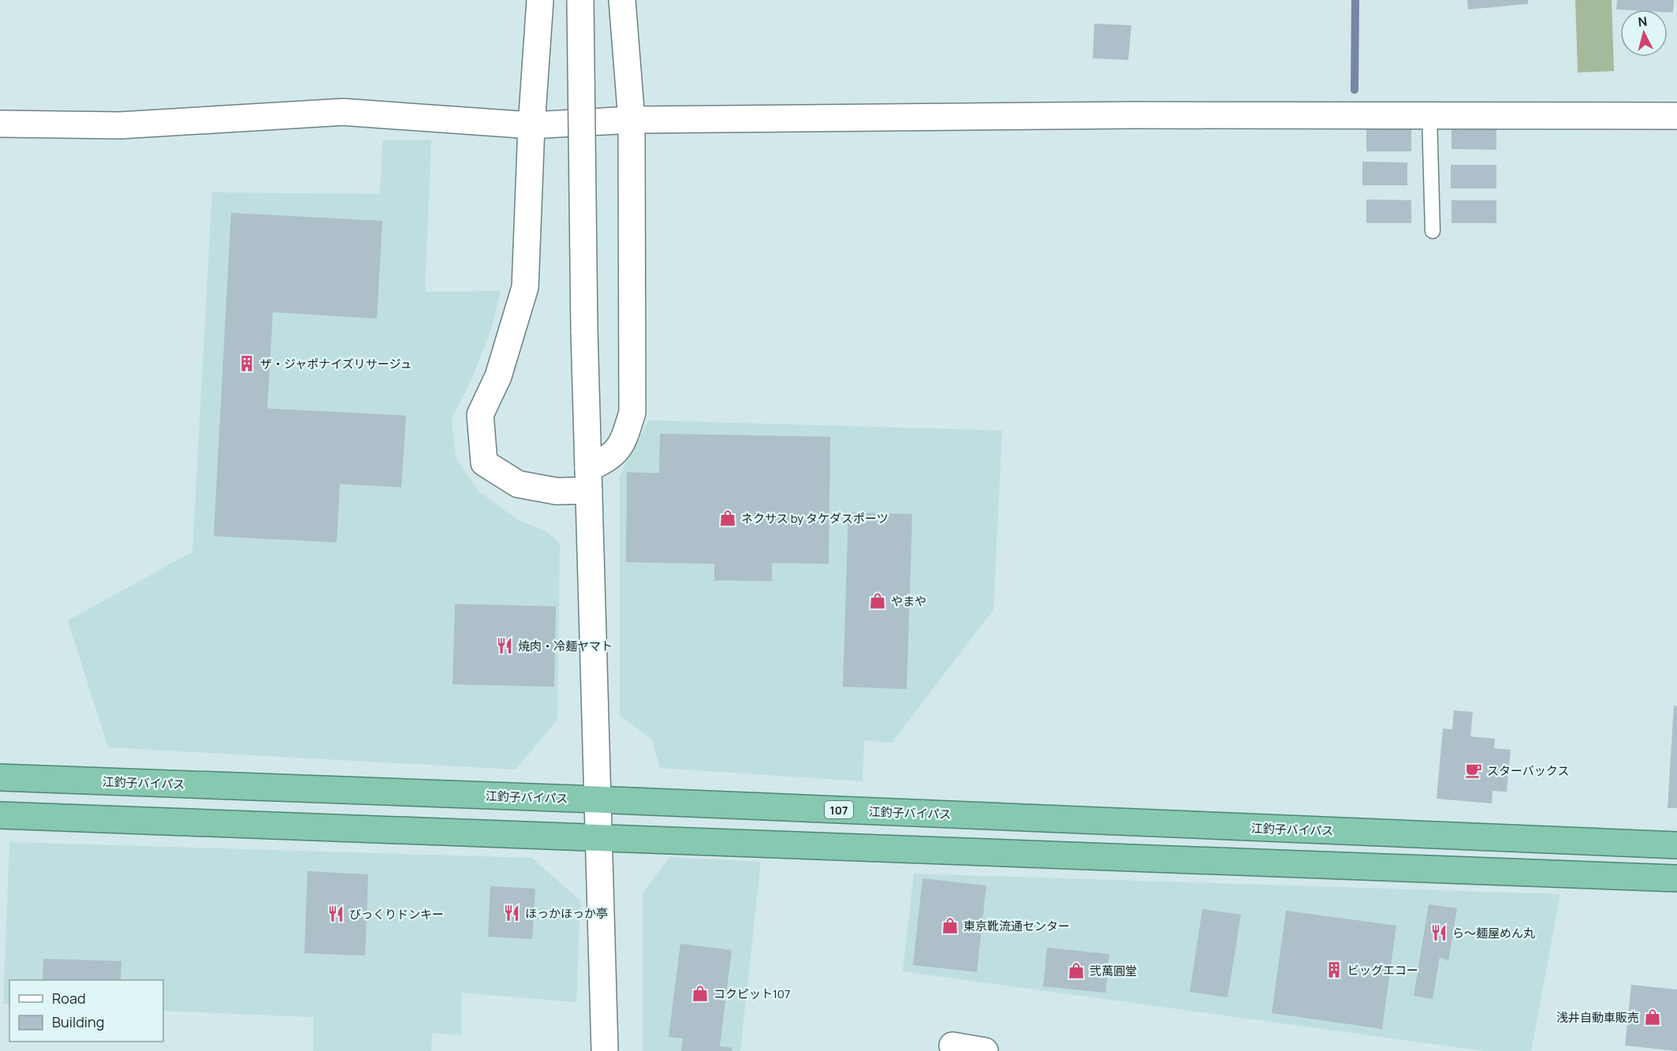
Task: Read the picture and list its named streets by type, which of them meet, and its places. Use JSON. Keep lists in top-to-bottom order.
{
  "streets": {
    "highway": ["江釣子バイパス", "107"]
  },
  "places": {
    "building": ["ザ・ジャポナイズリサージュ", "ビッグエコー"],
    "shop": [
      "ネクサス by タケダスポーツ",
      "やまや",
      "東京靴流通センター",
      "弐萬圓堂",
      "コクピット107",
      "浅井自動車販売"
    ],
    "restaurant": [
      "焼肉・冷麺ヤマト",
      "ほっかほっか亭",
      "びっくりドンキー",
      "ら〜麺屋めん丸"
    ],
    "cafe": ["スターバックス"]
  },
  "legend": ["Road", "Building"],
  "north": "top"
}
